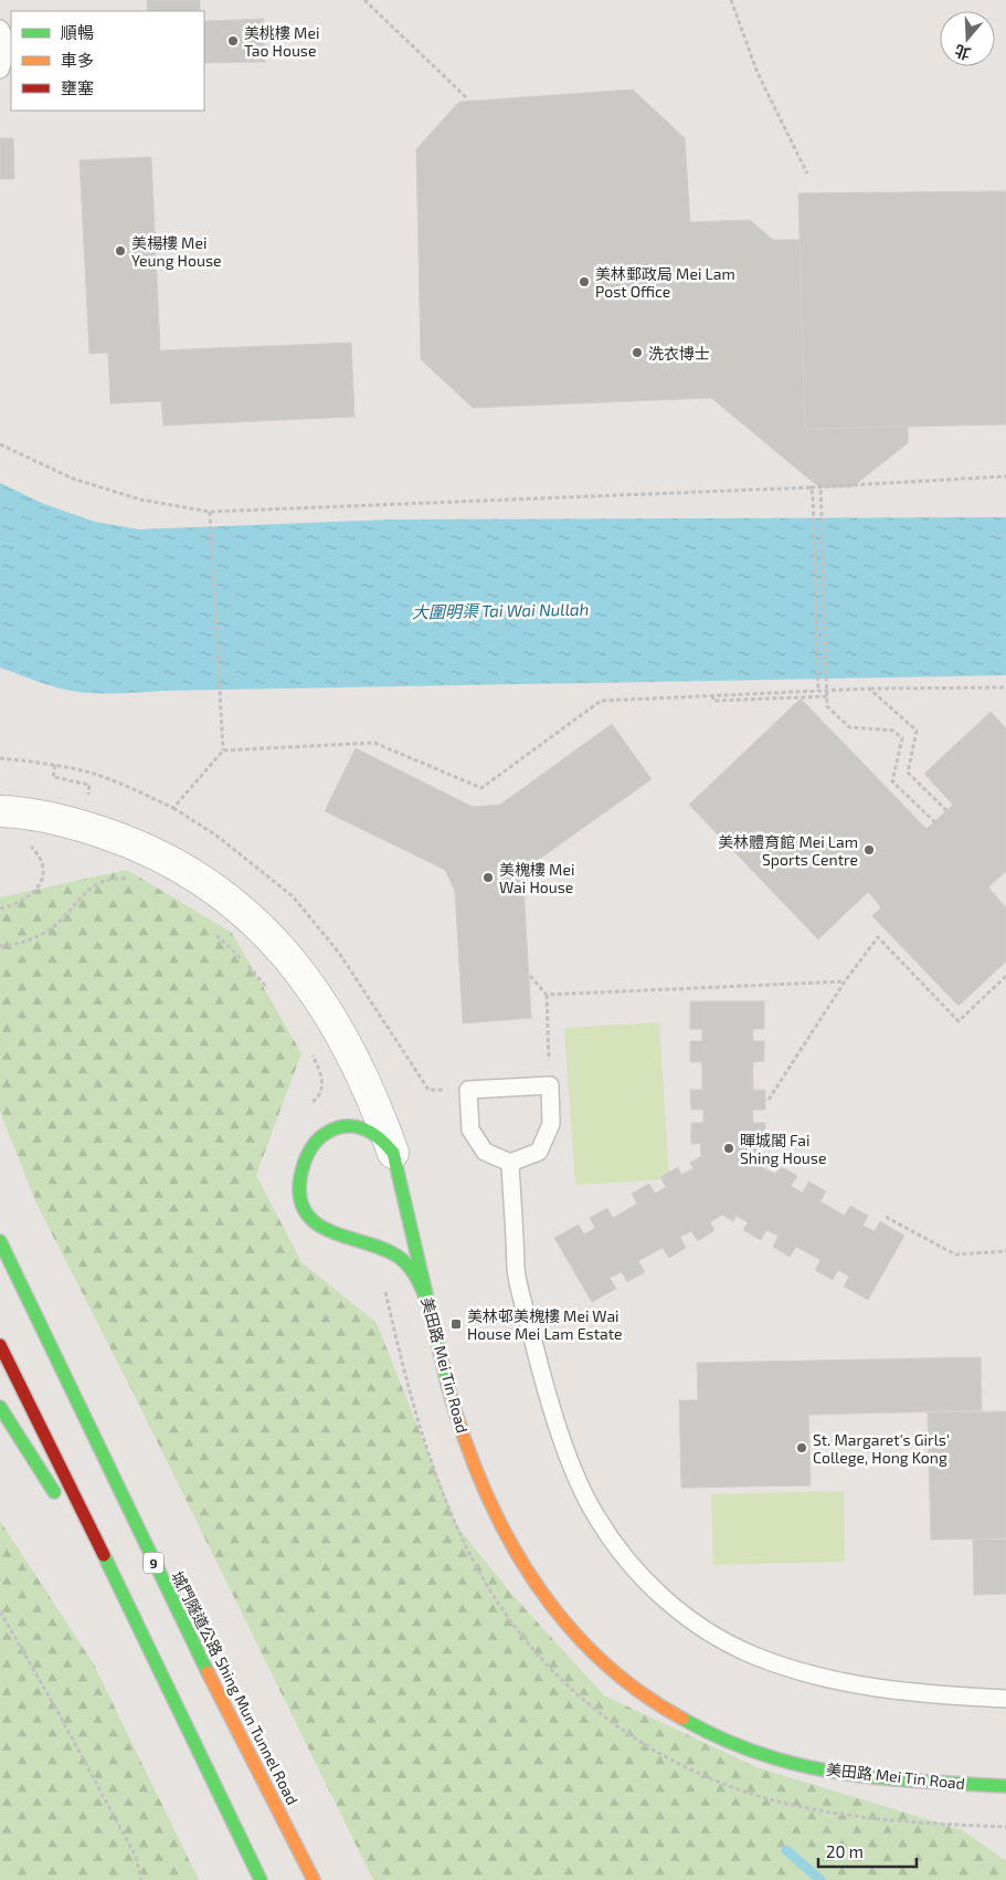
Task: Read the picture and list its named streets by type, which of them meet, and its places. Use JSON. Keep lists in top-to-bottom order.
{
  "streets": {
    "main road": ["美田路 Mei Tin Road", "9", "城門隧道公路 Shing Mun Tunnel Road"]
  },
  "water": ["大圍明渠 Tai Wai Nullah"],
  "places": {
    "other": [
      "美桃樓 Mei Tao House",
      "美楊樓 Mei Yeung House",
      "美林郵政局 Mei Lam Post Office",
      "洗衣博士",
      "美林體育館 Mei Lam Sports Centre",
      "美槐樓 Mei Wai House",
      "暉城閣 Fai Shing House",
      "St. Margaret's Girls' College, Hong Kong"
    ],
    "transit": ["美林邨美槐樓 Mei Wai House Mei Lam Estate"]
  },
  "legend": ["順暢", "車多", "壅塞"],
  "scale_bar": "20 m",
  "north": "bottom"
}
